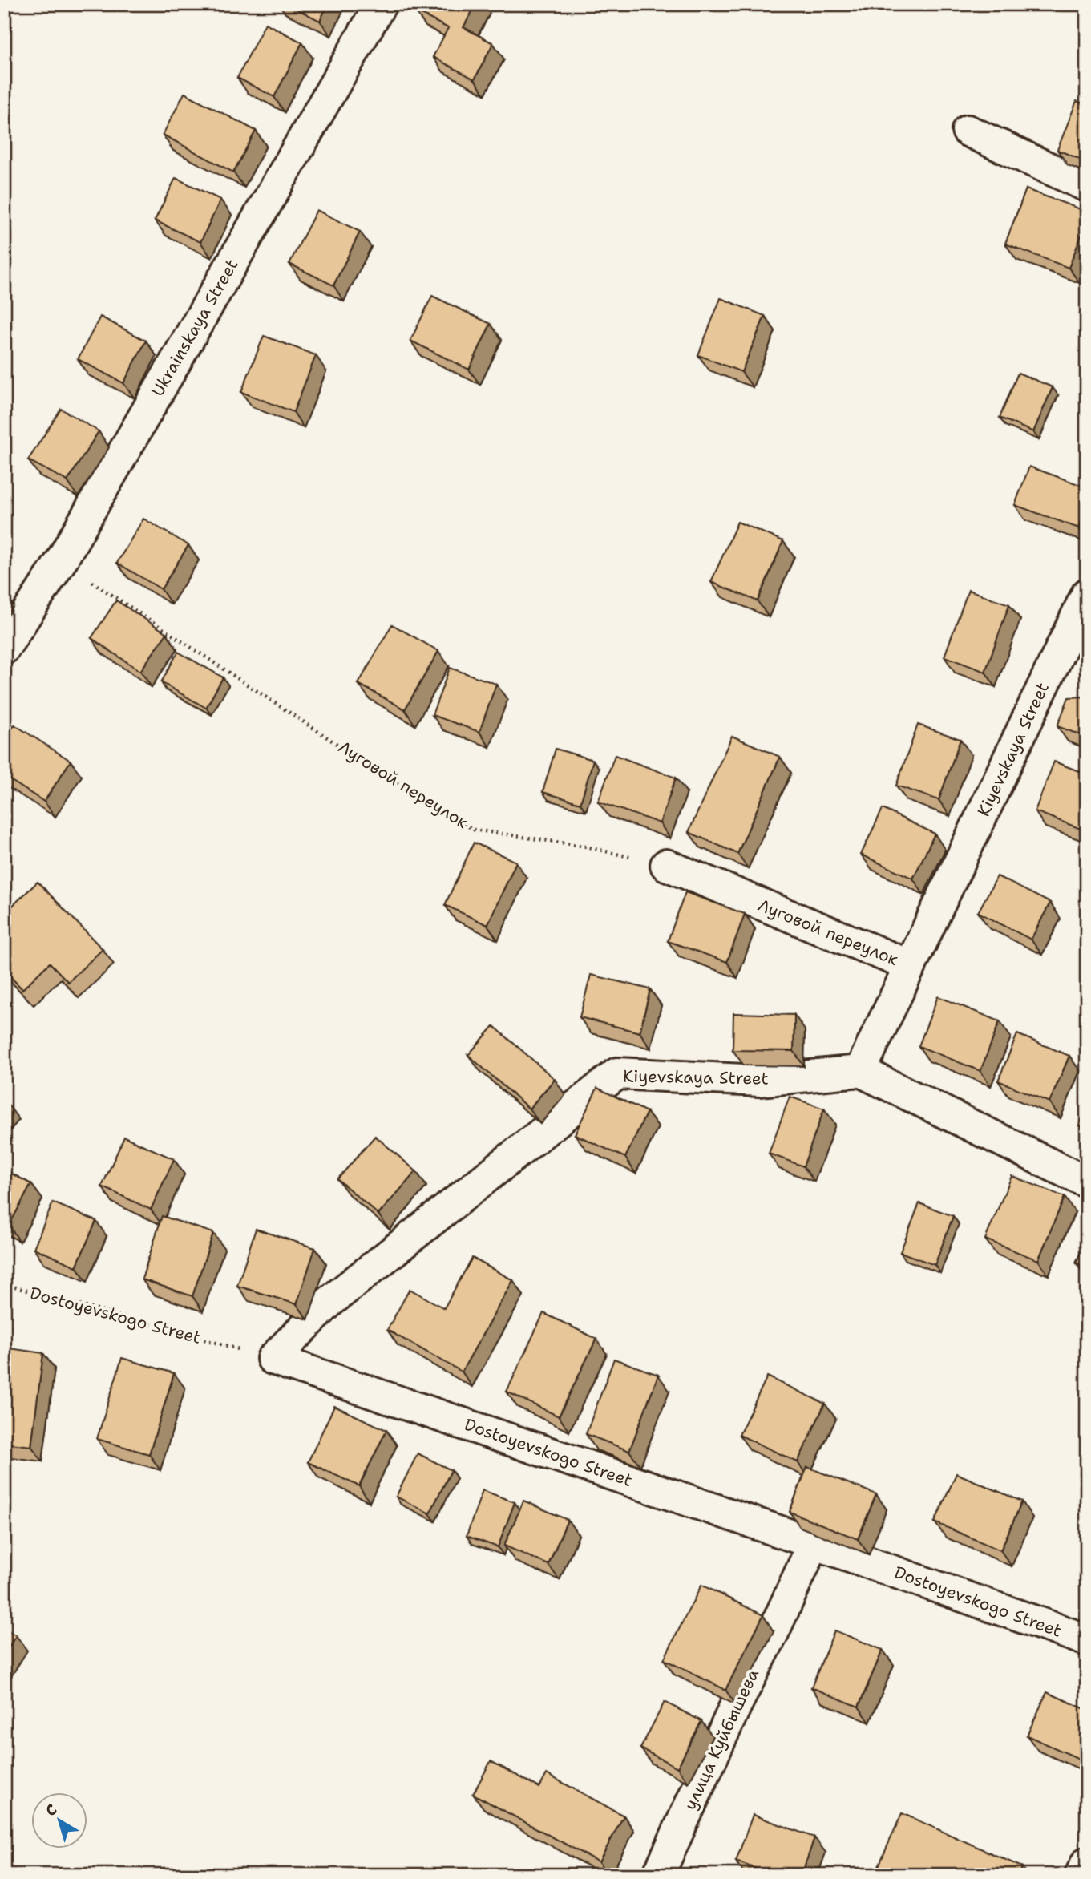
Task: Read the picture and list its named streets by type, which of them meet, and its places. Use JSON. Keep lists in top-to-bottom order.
{
  "streets": {
    "street": [
      "Ukrainskaya Street",
      "Kiyevskaya Street",
      "Луговой переулок",
      "Dostoyevskogo Street",
      "улица Куйбышева"
    ]
  },
  "crossings": [
    ["Ukrainskaya Street", "Луговой переулок"],
    ["Kiyevskaya Street", "Луговой переулок"],
    ["Kiyevskaya Street", "Dostoyevskogo Street"],
    ["Dostoyevskogo Street", "улица Куйбышева"]
  ],
  "north": "top left"
}
